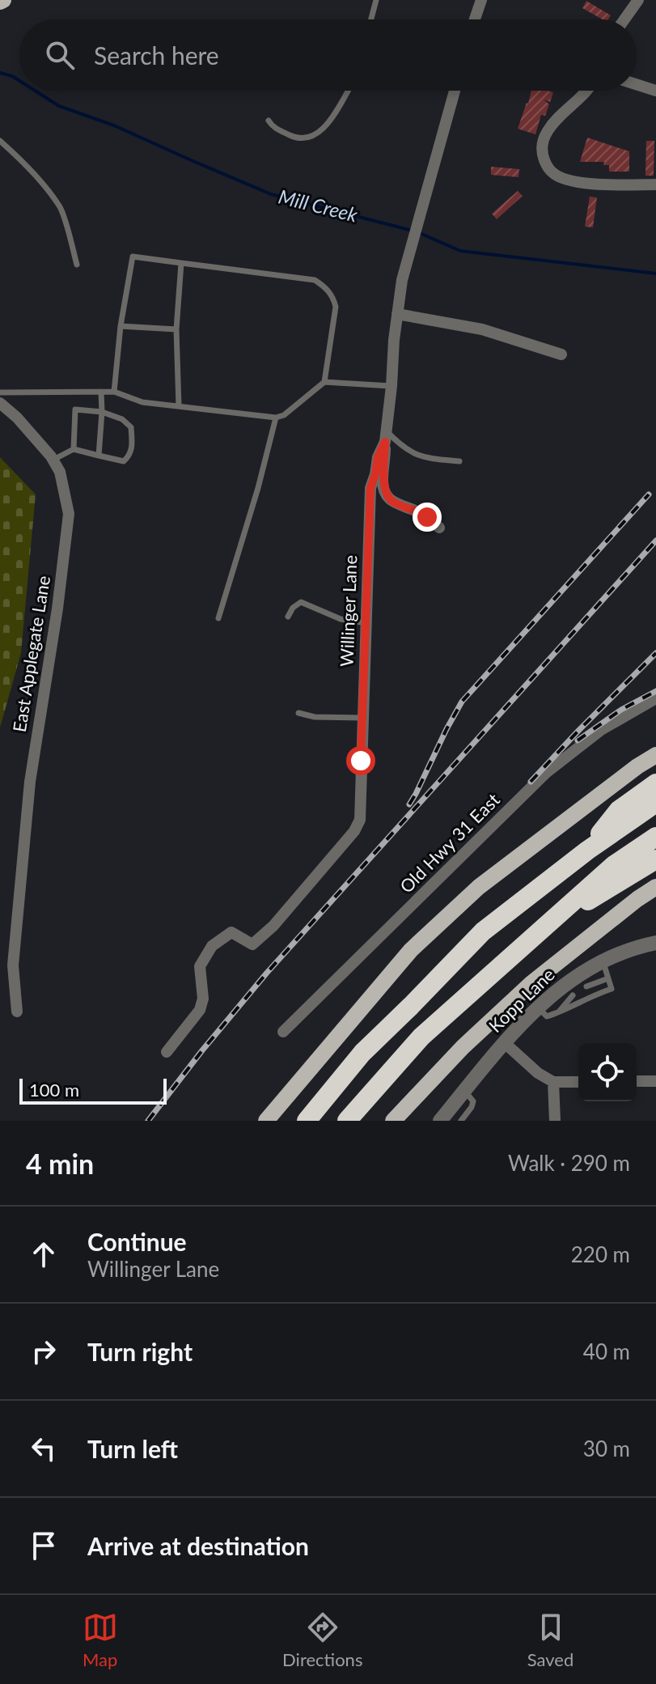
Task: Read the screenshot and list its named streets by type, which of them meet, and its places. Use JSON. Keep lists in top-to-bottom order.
{
  "streets": {
    "street": [
      "Willinger Lane",
      "East Applegate Lane",
      "Old Hwy 31 East",
      "Kopp Lane"
    ]
  },
  "water": ["Mill Creek"],
  "scale_bar": "100 m",
  "page": {
    "search": "Search here",
    "scale": "100 m",
    "heading": ["4 min", "Walk · 290 m"],
    "list": [
      ["Continue", "Willinger Lane", "220 m"],
      ["Turn right", "40 m"],
      ["Turn left", "30 m"],
      "Arrive at destination"
    ],
    "nav": ["Map", "Directions", "Saved"]
  }
}
